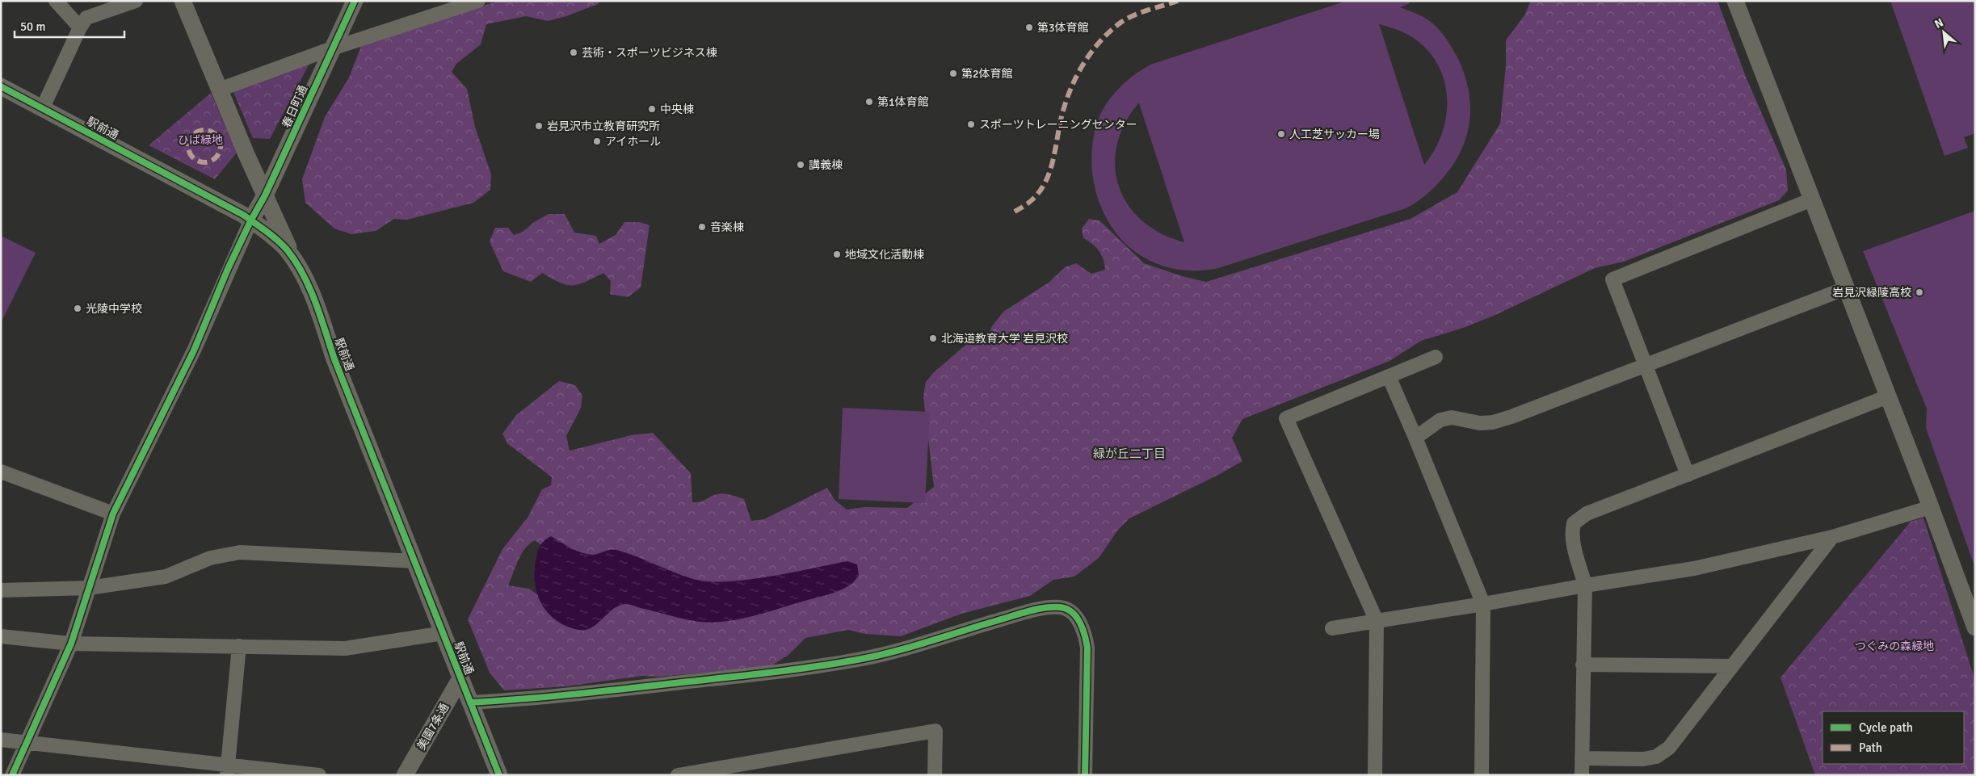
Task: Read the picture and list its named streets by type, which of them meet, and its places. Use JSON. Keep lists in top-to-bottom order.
{
  "streets": {
    "street": ["春日町通", "駅前通", "美園7条通"]
  },
  "crossings": [
    ["春日町通", "駅前通"],
    ["駅前通", "美園7条通"]
  ],
  "districts": ["緑が丘二丁目"],
  "parks": ["ひば緑地", "つぐみの森緑地"],
  "places": [
    "第3体育館",
    "芸術・スポーツビジネス棟",
    "第2体育館",
    "第1体育館",
    "中央棟",
    "スポーツトレーニングセンター",
    "岩見沢市立教育研究所",
    "人工芝サッカー場",
    "アイホール",
    "講義棟",
    "音楽棟",
    "地域文化活動棟",
    "岩見沢緑陵高校",
    "光陵中学校",
    "北海道教育大学 岩見沢校"
  ],
  "legend": ["Cycle path", "Path"],
  "scale_bar": "50 m",
  "north": "top left"
}
